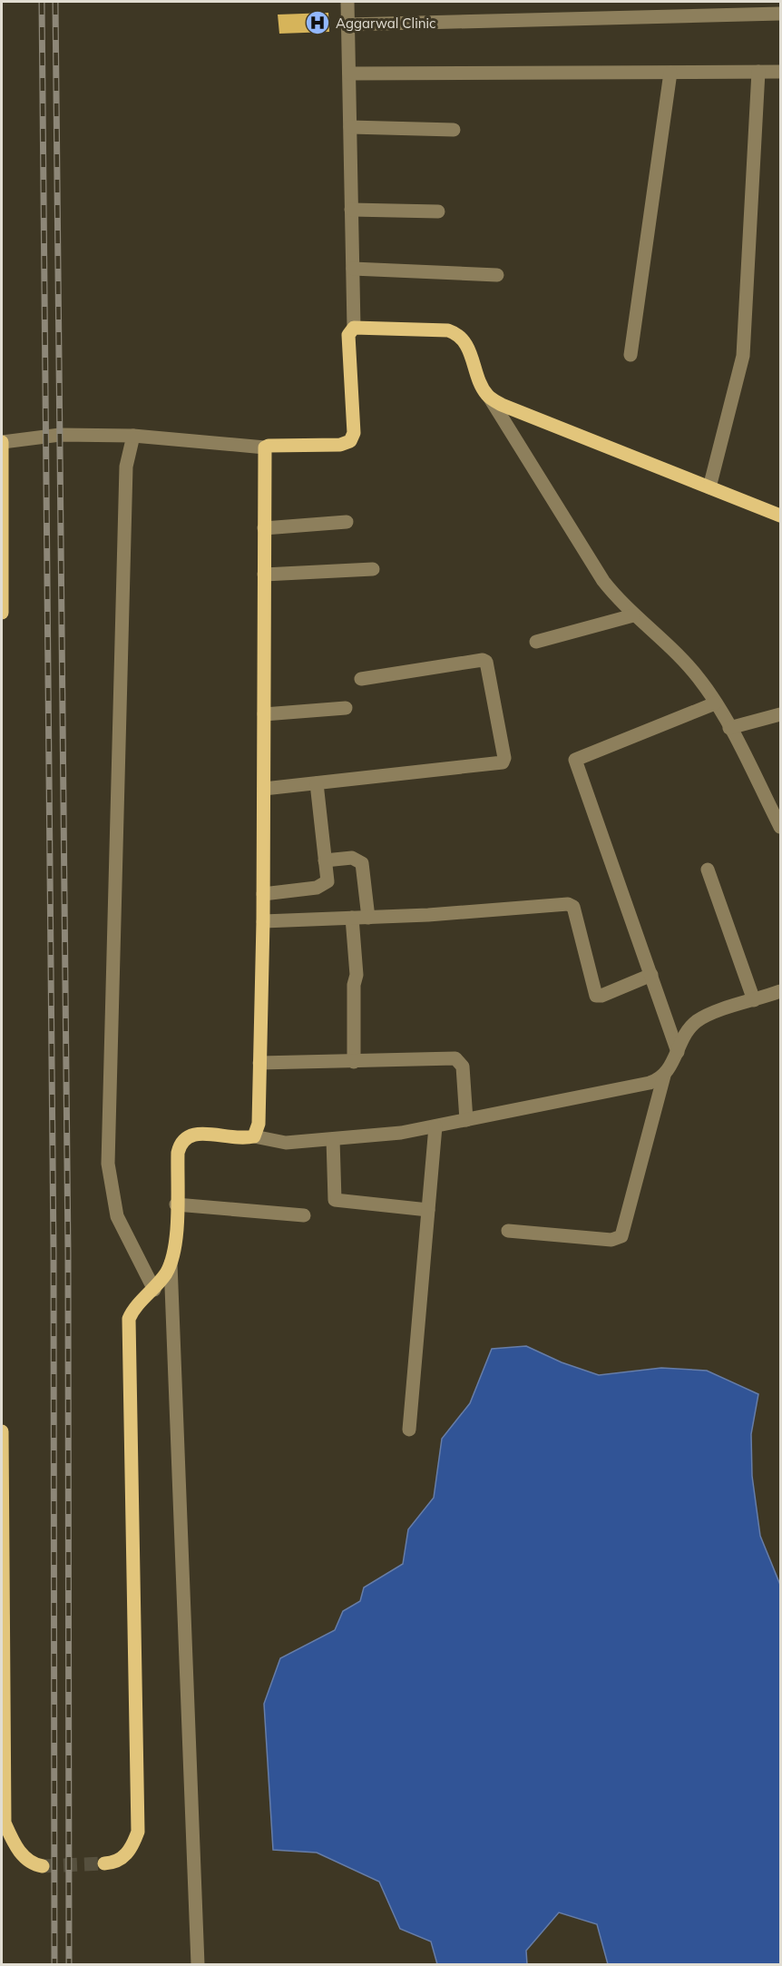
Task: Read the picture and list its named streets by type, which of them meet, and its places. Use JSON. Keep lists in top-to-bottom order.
{
  "places": {
    "hospital": ["Aggarwal Clinic"]
  }
}
